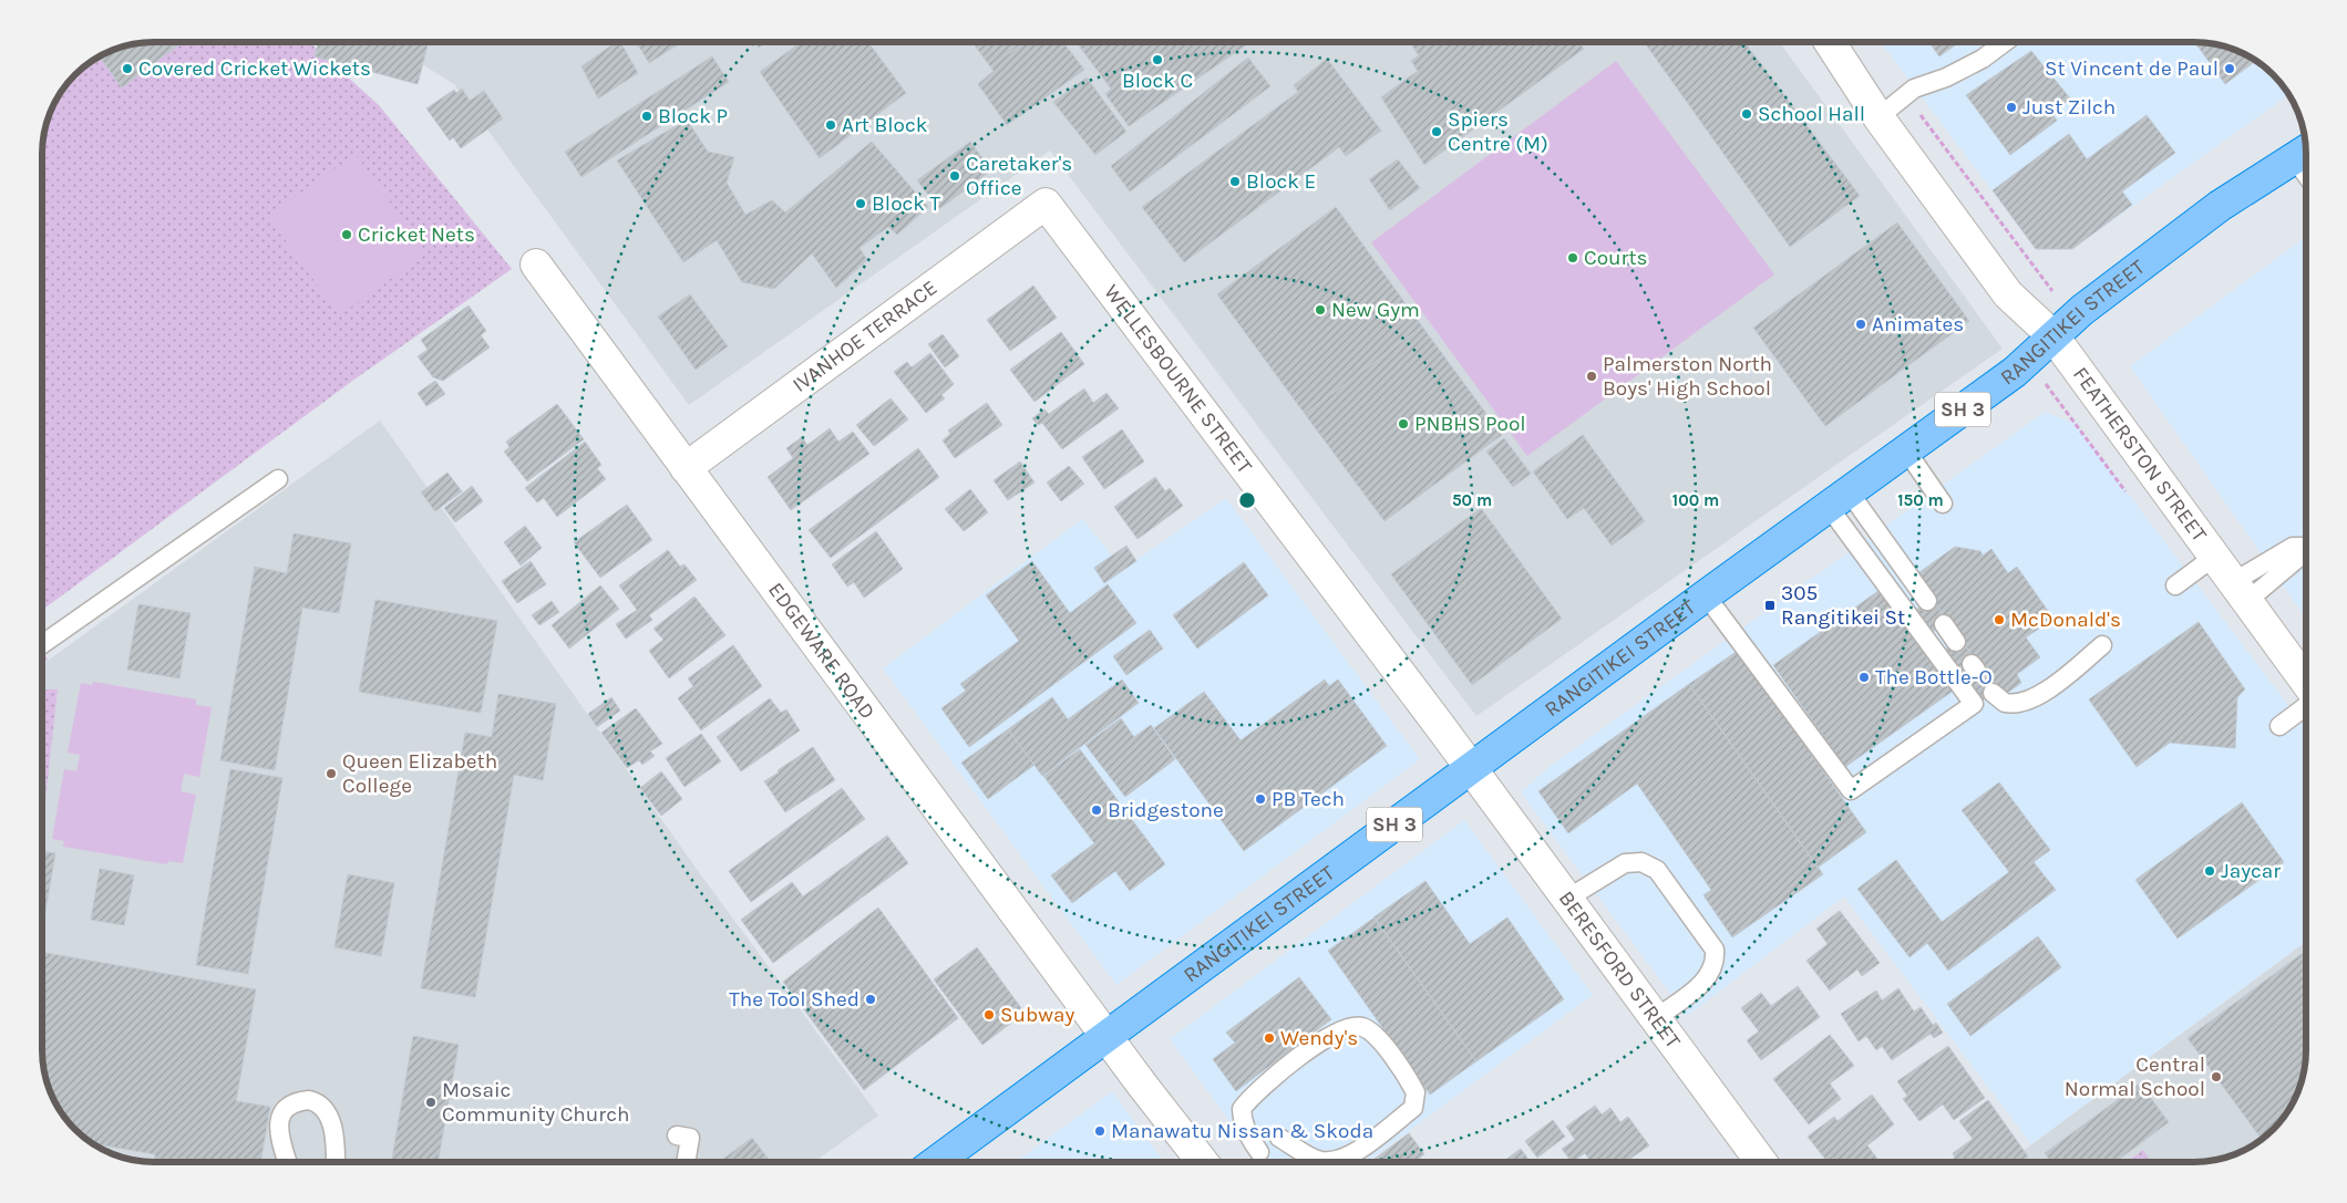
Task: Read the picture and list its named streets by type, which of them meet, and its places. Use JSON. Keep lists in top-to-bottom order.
{
  "streets": {
    "highway": ["RANGITIKEI STREET", "SH 3"],
    "street": [
      "IVANHOE TERRACE",
      "WELLESBOURNE STREET",
      "FEATHERSTON STREET",
      "EDGEWARE ROAD",
      "BERESFORD STREET"
    ]
  },
  "crossings": [
    ["RANGITIKEI STREET", "WELLESBOURNE STREET"],
    ["RANGITIKEI STREET", "FEATHERSTON STREET"],
    ["RANGITIKEI STREET", "EDGEWARE ROAD"],
    ["RANGITIKEI STREET", "BERESFORD STREET"],
    ["IVANHOE TERRACE", "WELLESBOURNE STREET"],
    ["IVANHOE TERRACE", "EDGEWARE ROAD"],
    ["WELLESBOURNE STREET", "BERESFORD STREET"]
  ],
  "places": {
    "other": [
      "Block C",
      "Covered Cricket Wickets",
      "St Vincent de Paul",
      "Just Zilch",
      "School Hall",
      "Block P",
      "Art Block",
      "Spiers Centre (M)",
      "Caretaker's Office",
      "Block E",
      "Block T",
      "Cricket Nets",
      "Courts",
      "New Gym",
      "Animates",
      "Palmerston North Boys' High School",
      "PNBHS Pool",
      "McDonald's",
      "The Bottle-O",
      "Queen Elizabeth College",
      "PB Tech",
      "Bridgestone",
      "Jaycar",
      "The Tool Shed",
      "Subway",
      "Wendy's",
      "Central Normal School",
      "Mosaic Community Church",
      "Manawatu Nissan & Skoda"
    ],
    "transit": ["305 Rangitikei St"]
  },
  "rings": ["50 m", "100 m", "150 m"]
}
